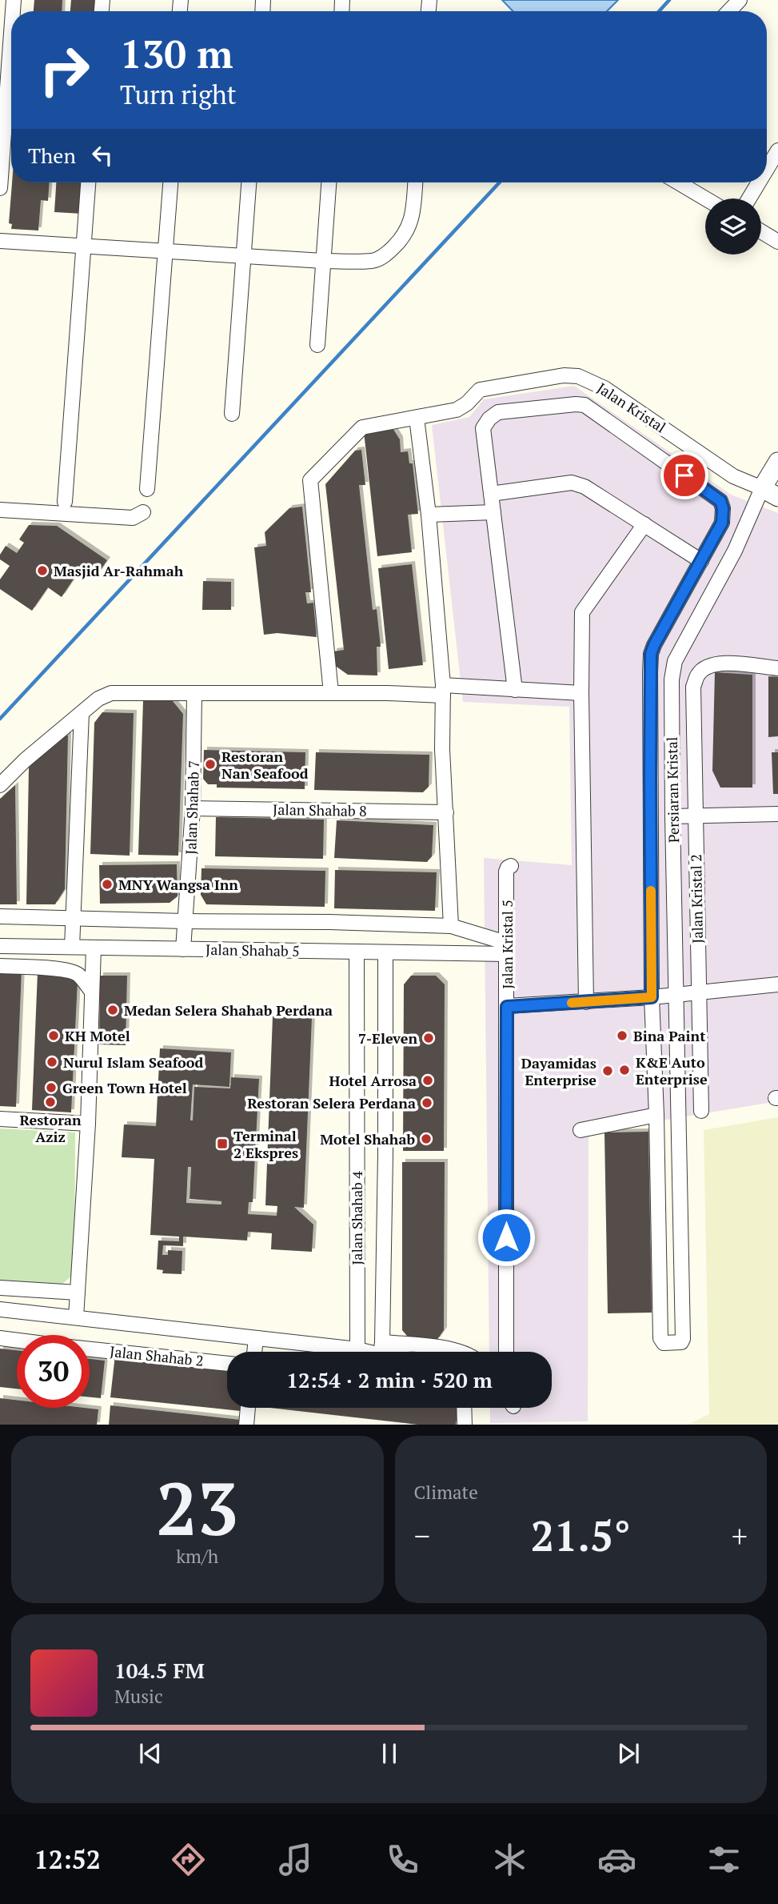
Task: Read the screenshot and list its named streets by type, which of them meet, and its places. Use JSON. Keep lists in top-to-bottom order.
{
  "streets": {
    "street": [
      "Jalan Kristal",
      "Persiaran Kristal",
      "Jalan Shahab 7",
      "Jalan Shahab 8",
      "Jalan Kristal 2",
      "Jalan Kristal 5",
      "Jalan Shahab 5",
      "Jalan Shahab 4",
      "Jalan Shahab 2"
    ]
  },
  "crossings": [
    ["Jalan Kristal", "Persiaran Kristal"],
    ["Jalan Shahab 7", "Jalan Shahab 8"],
    ["Jalan Shahab 7", "Jalan Shahab 5"],
    ["Jalan Kristal 5", "Jalan Shahab 5"],
    ["Jalan Shahab 5", "Jalan Shahab 4"]
  ],
  "places": {
    "other": [
      "Masjid Ar-Rahmah",
      "Restoran Nan Seafood",
      "MNY Wangsa Inn",
      "Medan Selera Shahab Perdana",
      "KH Motel",
      "Bina Paint",
      "7-Eleven",
      "Nurul Islam Seafood",
      "K&E Auto Enterprise",
      "Dayamidas Enterprise",
      "Hotel Arrosa",
      "Green Town Hotel",
      "Restoran Aziz",
      "Restoran Selera Perdana",
      "Motel Shahab"
    ],
    "transit": ["Terminal 2 Ekspres"]
  },
  "page": {
    "turn": ["130 m", "Turn right"],
    "then": "Then",
    "limit": "30",
    "trip": "12:54 · 2 min · 520 m",
    "tile": [
      ["23", "km/h"],
      "Climate"
    ],
    "heat": ["−", "21.5°", "+"],
    "song": ["104.5 FM", "Music"],
    "tabs": "12:52"
  }
}
